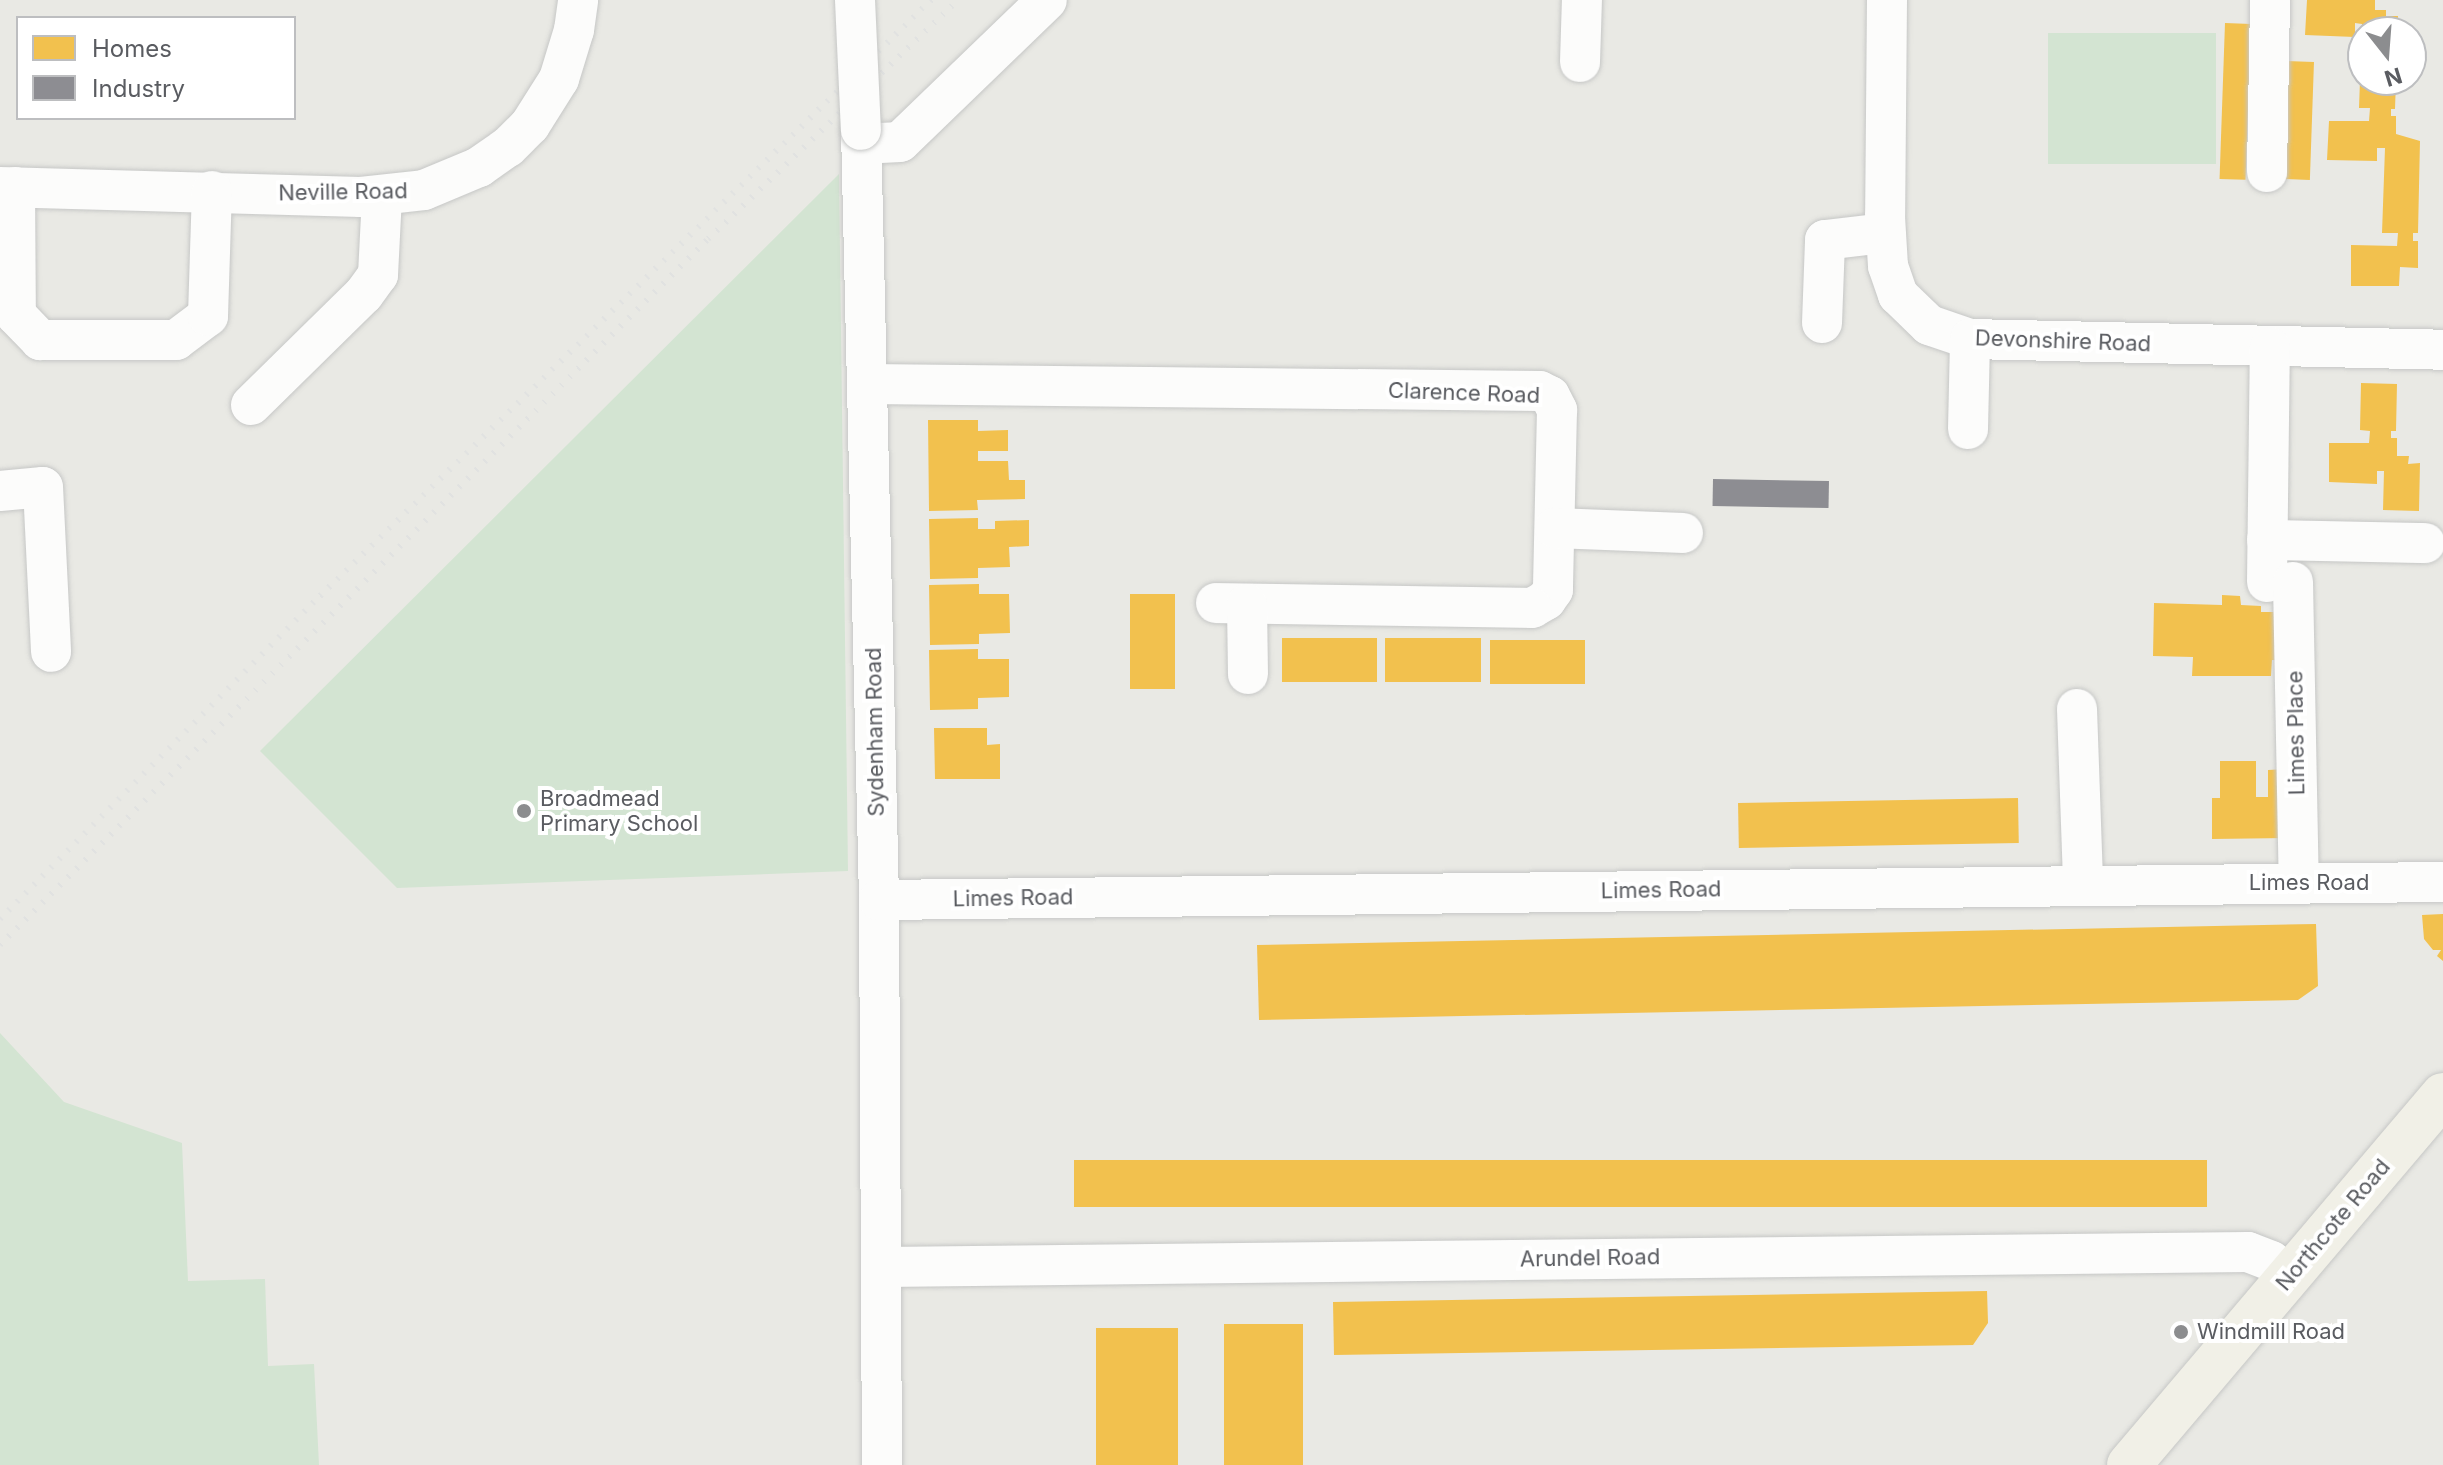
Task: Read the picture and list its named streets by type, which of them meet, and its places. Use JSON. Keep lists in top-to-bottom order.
{
  "streets": {
    "main road": ["Northcote Road"],
    "street": [
      "Neville Road",
      "Devonshire Road",
      "Clarence Road",
      "Sydenham Road",
      "Limes Place",
      "Limes Road",
      "Arundel Road"
    ]
  },
  "crossings": [
    ["Devonshire Road", "Limes Place"],
    ["Clarence Road", "Sydenham Road"],
    ["Sydenham Road", "Limes Road"],
    ["Sydenham Road", "Arundel Road"],
    ["Limes Place", "Limes Road"],
    ["Northcote Road", "Arundel Road"]
  ],
  "places": ["Broadmead Primary School", "Windmill Road"],
  "legend": ["Homes", "Industry"],
  "north": "bottom"
}
